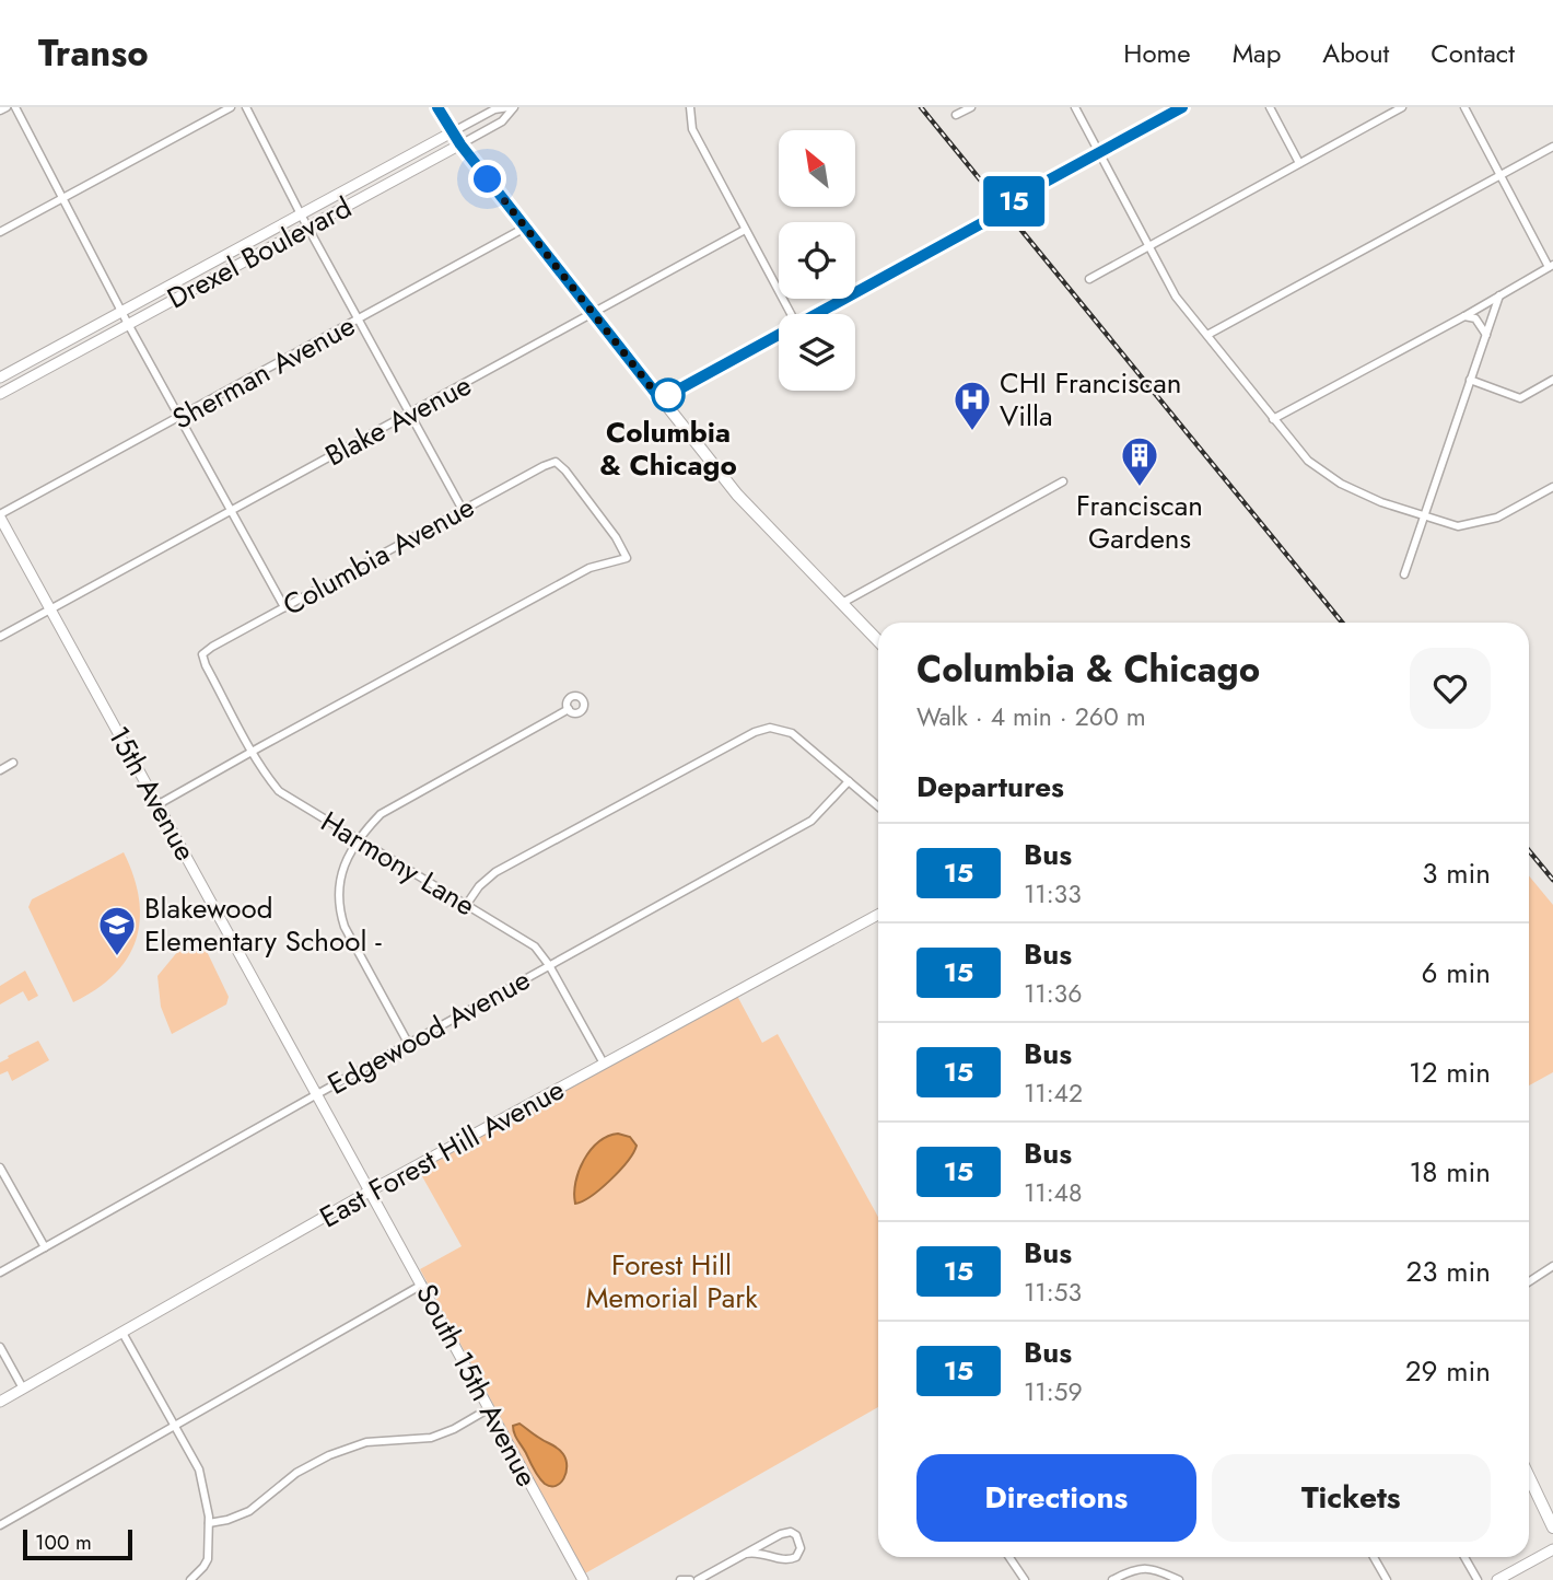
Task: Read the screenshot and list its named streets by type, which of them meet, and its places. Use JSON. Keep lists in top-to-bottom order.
{
  "streets": {
    "street": [
      "Drexel Boulevard",
      "Sherman Avenue",
      "Blake Avenue",
      "Columbia Avenue",
      "15th Avenue",
      "Harmony Lane",
      "Edgewood Avenue",
      "East Forest Hill Avenue",
      "South 15th Avenue"
    ]
  },
  "crossings": [
    ["Sherman Avenue", "15th Avenue"],
    ["Blake Avenue", "15th Avenue"],
    ["Columbia Avenue", "Harmony Lane"],
    ["15th Avenue", "Edgewood Avenue"],
    ["15th Avenue", "East Forest Hill Avenue"],
    ["15th Avenue", "South 15th Avenue"],
    ["Harmony Lane", "Edgewood Avenue"],
    ["Harmony Lane", "East Forest Hill Avenue"],
    ["East Forest Hill Avenue", "South 15th Avenue"]
  ],
  "parks": ["Forest Hill Memorial Park"],
  "places": {
    "other": ["Columbia & Chicago"],
    "hospital": ["CHI Franciscan Villa"],
    "building": ["Franciscan Gardens"],
    "school or university": ["Blakewood Elementary School -"]
  },
  "lines": ["bus line 15"],
  "scale_bar": "100 m",
  "north": "top left",
  "page": {
    "header": "Transo",
    "nav": [
      "Home",
      "Map",
      "About",
      "Contact"
    ],
    "on_map": "15",
    "heading": [
      ["Columbia & Chicago", "Walk · 4 min · 260 m"],
      "Departures"
    ],
    "list": [
      {
        "mark": "15",
        "name": "Bus",
        "note": "11:33",
        "value": "3 min"
      },
      {
        "mark": "15",
        "name": "Bus",
        "note": "11:36",
        "value": "6 min"
      },
      {
        "mark": "15",
        "name": "Bus",
        "note": "11:42",
        "value": "12 min"
      },
      {
        "mark": "15",
        "name": "Bus",
        "note": "11:48",
        "value": "18 min"
      },
      {
        "mark": "15",
        "name": "Bus",
        "note": "11:53",
        "value": "23 min"
      },
      {
        "mark": "15",
        "name": "Bus",
        "note": "11:59",
        "value": "29 min"
      }
    ],
    "buttons": ["Directions", "Tickets"],
    "scale": "100 m"
  }
}
